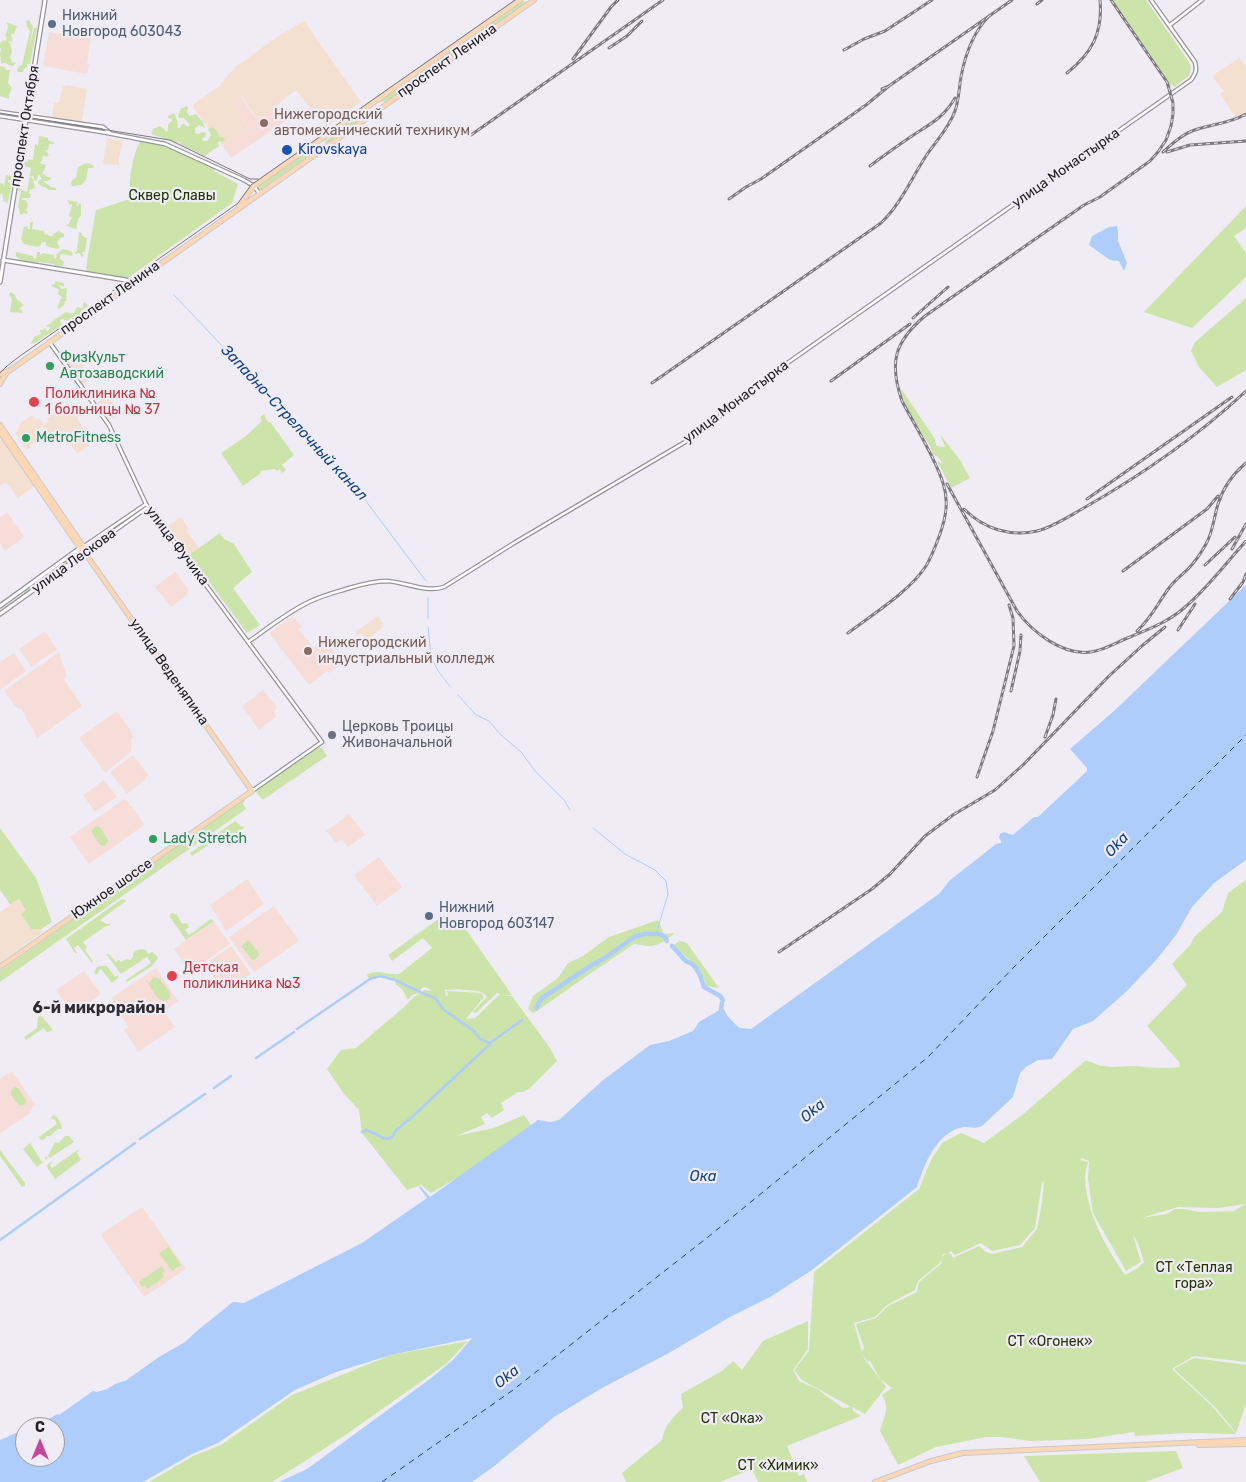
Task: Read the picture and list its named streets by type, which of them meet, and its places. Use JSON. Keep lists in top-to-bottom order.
{
  "streets": {
    "main road": [
      "проспект Ленина",
      "проспект Октября",
      "улица Лескова",
      "улица Веденяпина",
      "Южное шоссе"
    ],
    "street": ["улица Монастырка", "улица Фучика"]
  },
  "crossings": [
    ["проспект Ленина", "улица Фучика"],
    ["улица Монастырка", "улица Фучика"],
    ["улица Фучика", "улица Лескова"],
    ["улица Фучика", "Южное шоссе"],
    ["улица Лескова", "улица Веденяпина"],
    ["улица Веденяпина", "Южное шоссе"]
  ],
  "districts": ["6-й микрорайон"],
  "water": ["Западно-Стрелочный канал", "Oka", "Ока"],
  "parks": [
    "Сквер Славы",
    "СТ «Теплая гора»",
    "СТ «Огонек»",
    "СТ «Ока»",
    "СТ «Химик»"
  ],
  "places": [
    "Нижний Новгород 603043",
    "Нижегородский автомеханический техникум",
    "Kirovskaya",
    "ФизКульт Автозаводский",
    "Поликлиника № 1 больницы № 37",
    "MetroFitness",
    "Нижегородский индустриальный колледж",
    "Церковь Троицы Живоначальной",
    "Lady Stretch",
    "Нижний Новгород 603147",
    "Детская поликлиника №3"
  ],
  "north": "top"
}
